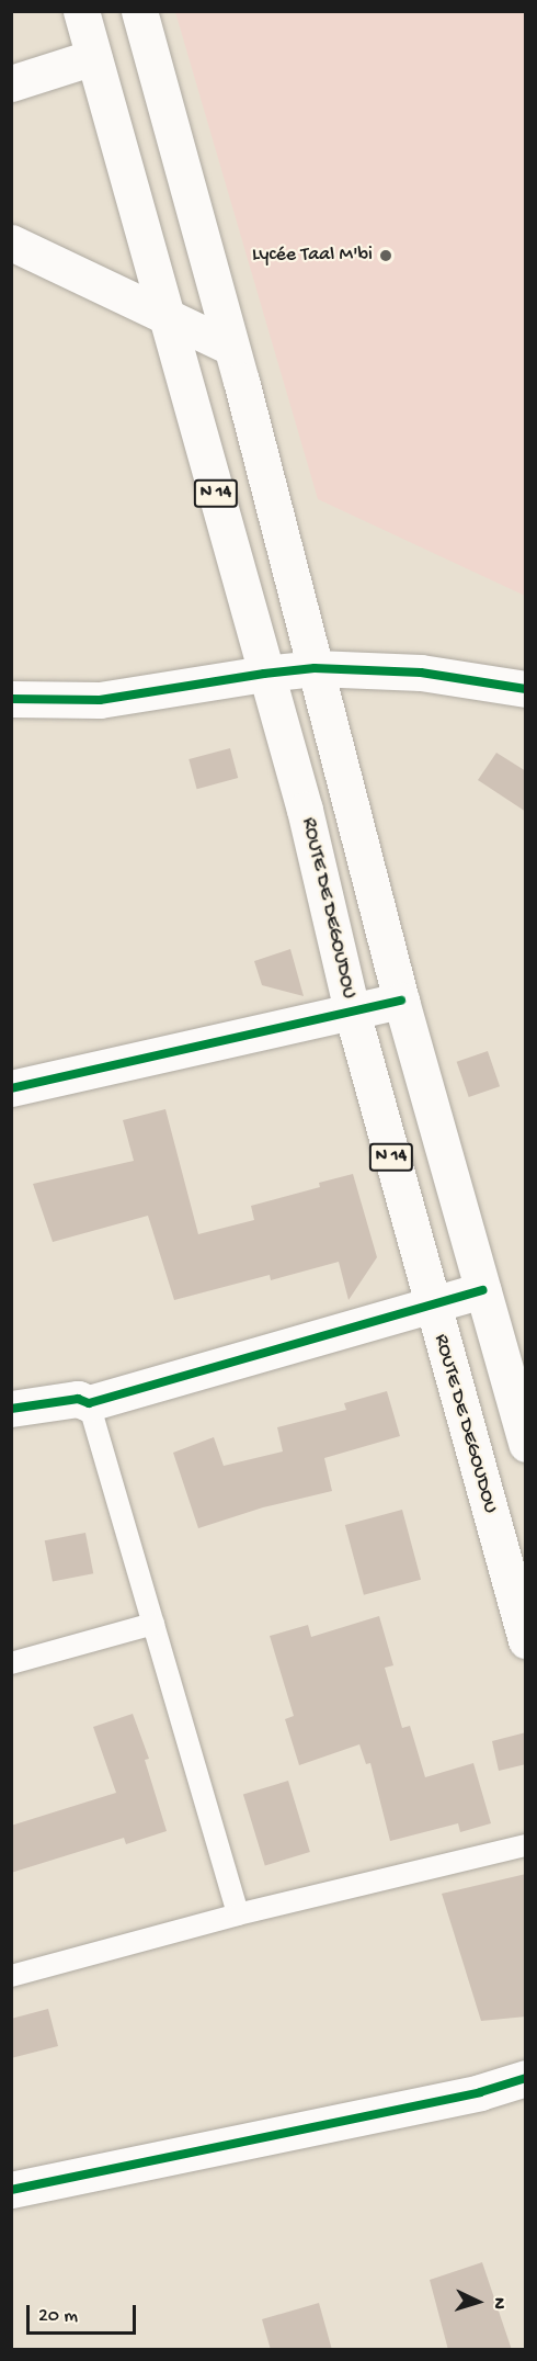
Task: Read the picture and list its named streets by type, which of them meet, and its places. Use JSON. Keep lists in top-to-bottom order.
{
  "streets": {
    "main road": ["N 14", "ROUTE DE DEGOUDOU"]
  },
  "crossings": [
    ["N 14", "ROUTE DE DEGOUDOU"]
  ],
  "places": ["Lycée Taal M'bi"],
  "scale_bar": "20 m",
  "north": "right"
}
